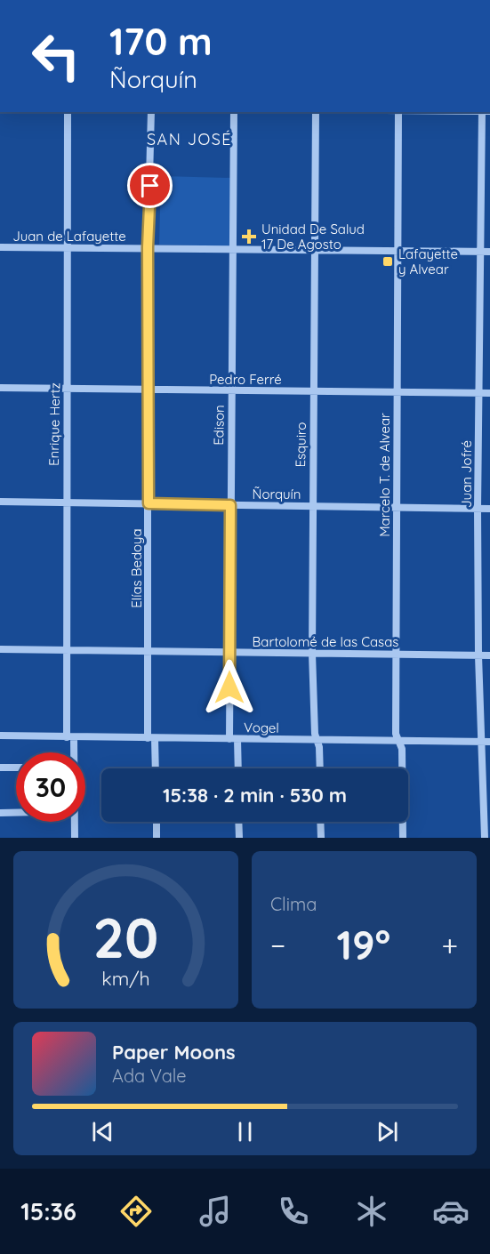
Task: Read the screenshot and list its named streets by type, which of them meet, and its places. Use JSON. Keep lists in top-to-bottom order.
{
  "streets": {
    "street": [
      "Juan de Lafayette",
      "Pedro Ferré",
      "Enrique Hertz",
      "Edison",
      "Esquiro",
      "Juan Jofré",
      "Marcelo T. de Alvear",
      "Ñorquín",
      "Elías Bedoya",
      "Bartolomé de las Casas",
      "Vogel"
    ]
  },
  "crossings": [
    ["Juan de Lafayette", "Enrique Hertz"],
    ["Juan de Lafayette", "Edison"],
    ["Juan de Lafayette", "Esquiro"],
    ["Juan de Lafayette", "Juan Jofré"],
    ["Juan de Lafayette", "Marcelo T. de Alvear"],
    ["Juan de Lafayette", "Elías Bedoya"],
    ["Pedro Ferré", "Enrique Hertz"],
    ["Pedro Ferré", "Edison"],
    ["Pedro Ferré", "Esquiro"],
    ["Pedro Ferré", "Juan Jofré"],
    ["Pedro Ferré", "Marcelo T. de Alvear"],
    ["Pedro Ferré", "Elías Bedoya"],
    ["Enrique Hertz", "Ñorquín"],
    ["Enrique Hertz", "Bartolomé de las Casas"],
    ["Enrique Hertz", "Vogel"],
    ["Edison", "Ñorquín"],
    ["Edison", "Bartolomé de las Casas"],
    ["Edison", "Vogel"],
    ["Esquiro", "Ñorquín"],
    ["Esquiro", "Bartolomé de las Casas"],
    ["Esquiro", "Vogel"],
    ["Juan Jofré", "Ñorquín"],
    ["Juan Jofré", "Bartolomé de las Casas"],
    ["Juan Jofré", "Vogel"],
    ["Marcelo T. de Alvear", "Ñorquín"],
    ["Marcelo T. de Alvear", "Bartolomé de las Casas"],
    ["Marcelo T. de Alvear", "Vogel"],
    ["Ñorquín", "Elías Bedoya"],
    ["Elías Bedoya", "Bartolomé de las Casas"],
    ["Elías Bedoya", "Vogel"]
  ],
  "districts": ["SAN JOSÉ"],
  "places": {
    "health": ["Unidad De Salud 17 De Agosto"],
    "transit": ["Lafayette y Alvear"]
  },
  "page": {
    "turn": ["170 m", "Ñorquín"],
    "limit": "30",
    "trip": "15:38 · 2 min · 530 m",
    "tile": "Clima",
    "heat": ["−", "19°", "+"],
    "song": ["Paper Moons", "Ada Vale"],
    "tabs": "15:36",
    "gauge": ["20", "km/h"]
  }
}
